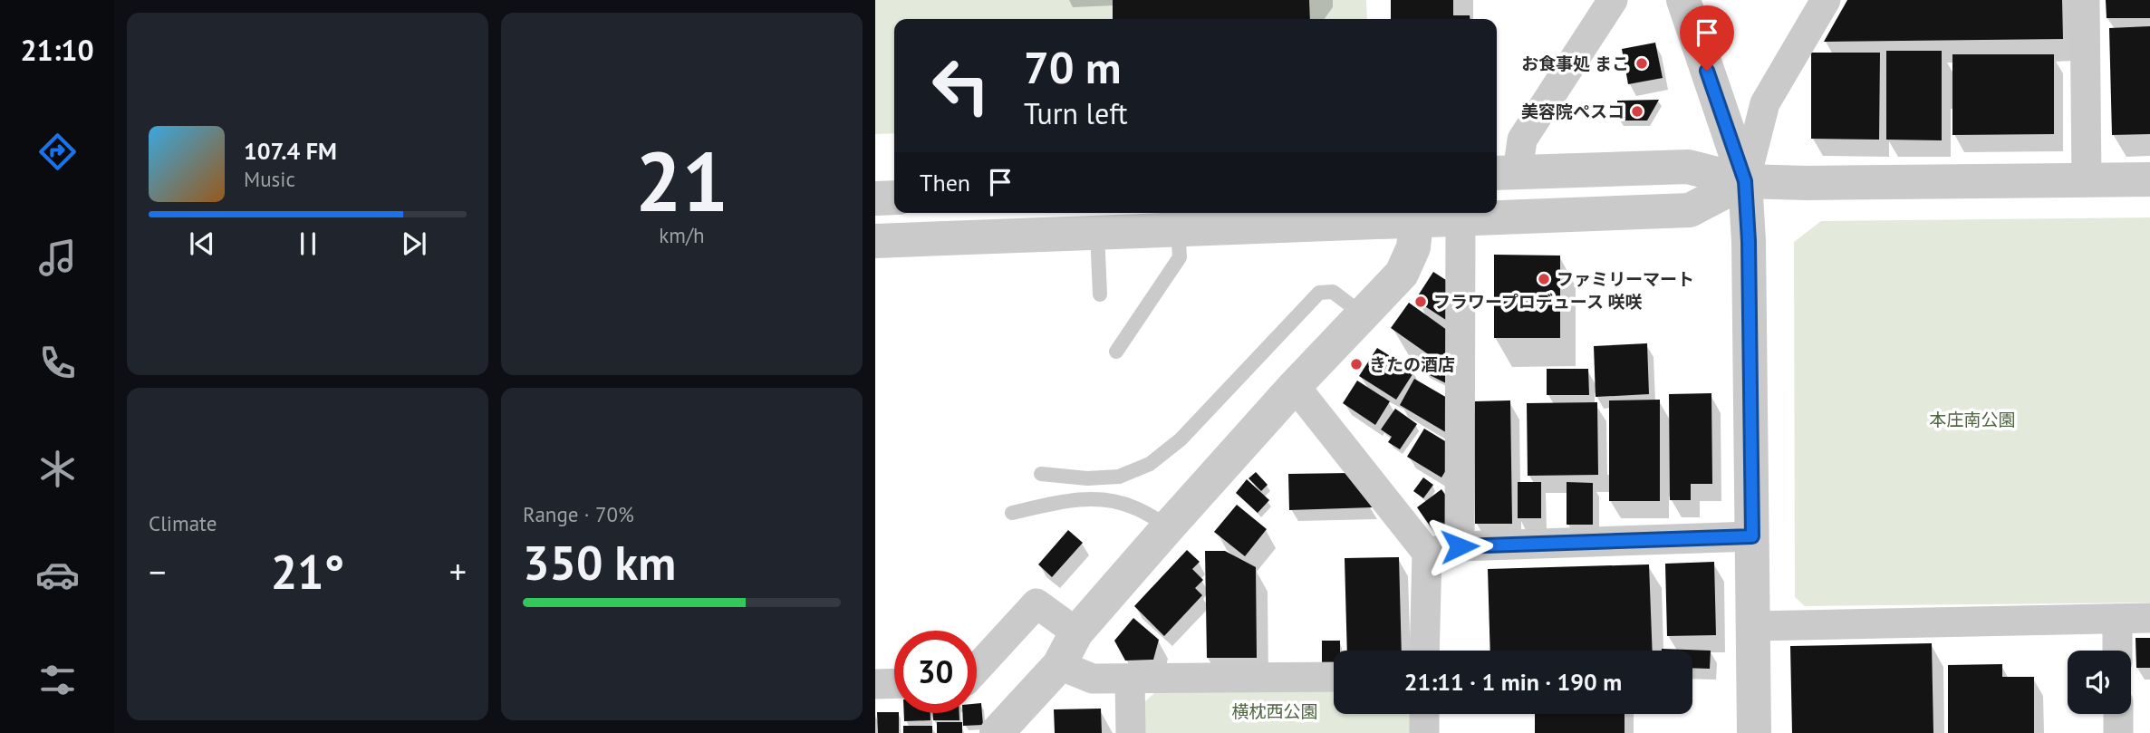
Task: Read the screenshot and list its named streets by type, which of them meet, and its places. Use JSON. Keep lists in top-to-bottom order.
{
  "parks": ["本庄南公園", "横枕西公園"],
  "places": [
    "お食事処 まこ",
    "美容院ぺスコ",
    "ファミリーマート",
    "フラワープロデュース 咲咲",
    "きたの酒店"
  ],
  "page": {
    "tabs": "21:10",
    "tile": [
      ["21", "km/h"],
      "Climate",
      ["Range · 70%", "350 km"]
    ],
    "turn": ["70 m", "Turn left"],
    "song": ["107.4 FM", "Music"],
    "then": "Then",
    "heat": ["−", "21°", "+"],
    "limit": "30",
    "trip": "21:11 · 1 min · 190 m"
  }
}
